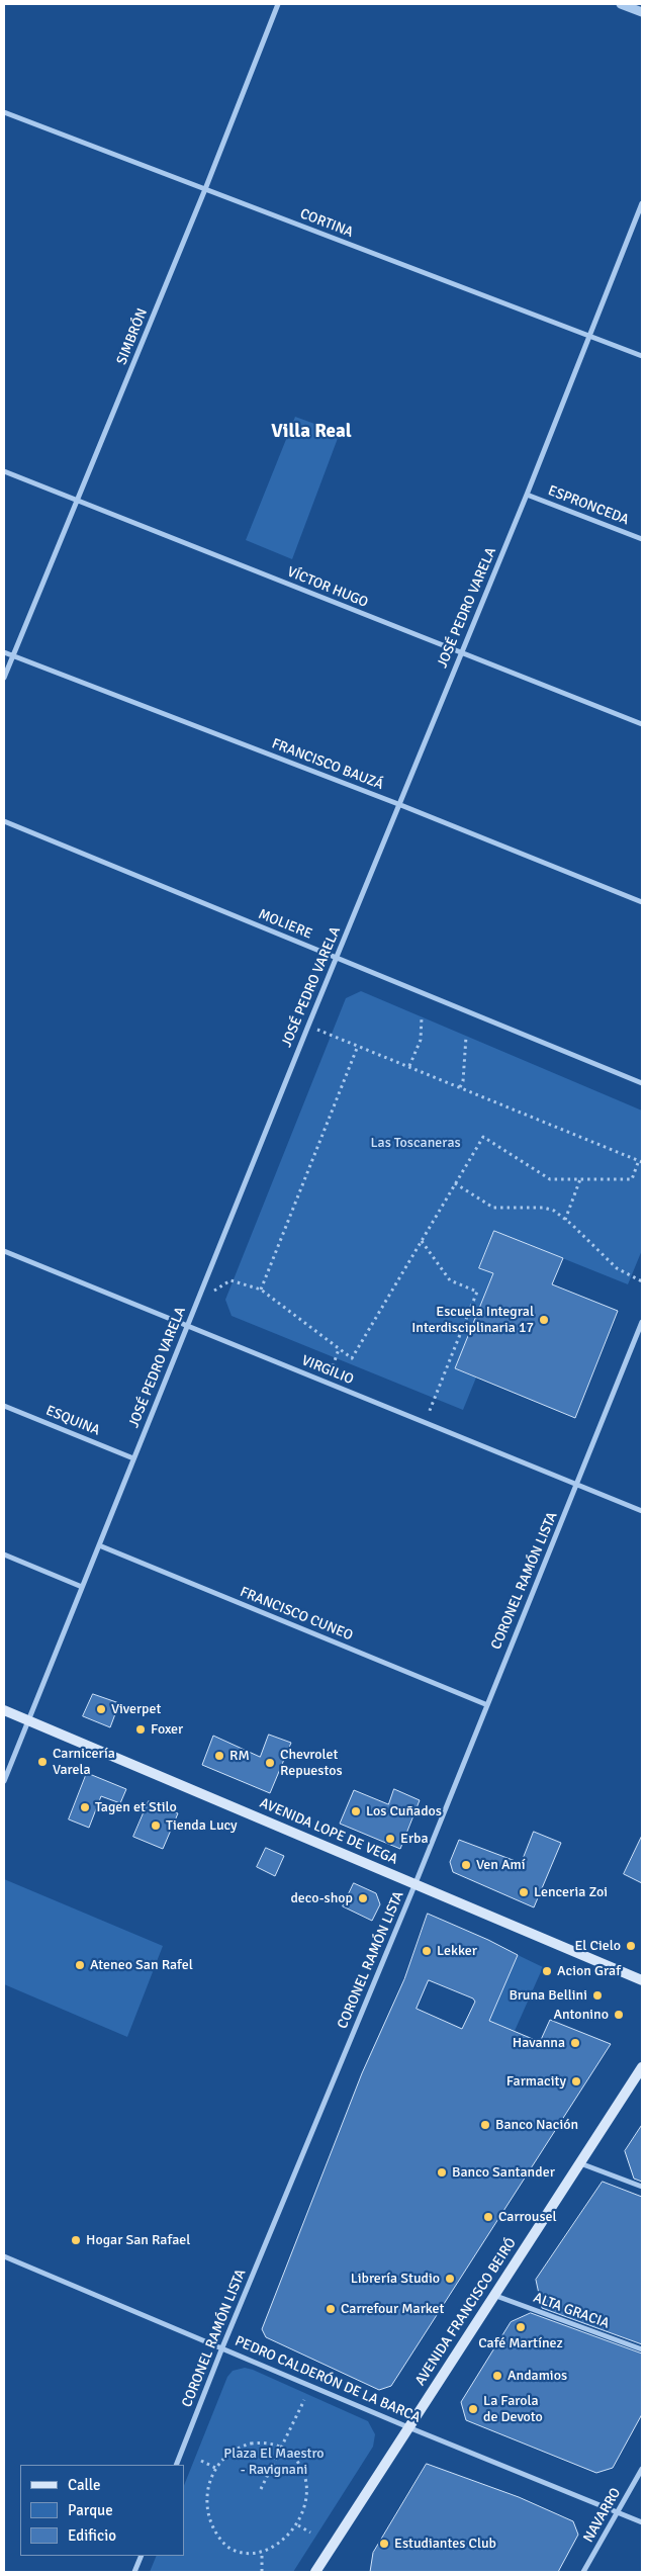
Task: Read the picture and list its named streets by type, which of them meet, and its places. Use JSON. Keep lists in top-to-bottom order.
{
  "streets": {
    "main road": ["AVENIDA LOPE DE VEGA", "AVENIDA FRANCISCO BEIRÓ"],
    "street": [
      "CORTINA",
      "SIMBRÓN",
      "ESPRONCEDA",
      "VÍCTOR HUGO",
      "JOSÉ PEDRO VARELA",
      "FRANCISCO BAUZÁ",
      "MOLIERE",
      "VIRGILIO",
      "ESQUINA",
      "CORONEL RAMÓN LISTA",
      "FRANCISCO CUNEO",
      "ALTA GRACIA",
      "PEDRO CALDERÓN DE LA BARCA",
      "NAVARRO"
    ]
  },
  "crossings": [
    ["CORTINA", "SIMBRÓN"],
    ["CORTINA", "JOSÉ PEDRO VARELA"],
    ["SIMBRÓN", "VÍCTOR HUGO"],
    ["SIMBRÓN", "FRANCISCO BAUZÁ"],
    ["ESPRONCEDA", "JOSÉ PEDRO VARELA"],
    ["VÍCTOR HUGO", "JOSÉ PEDRO VARELA"],
    ["JOSÉ PEDRO VARELA", "FRANCISCO BAUZÁ"],
    ["JOSÉ PEDRO VARELA", "MOLIERE"],
    ["JOSÉ PEDRO VARELA", "VIRGILIO"],
    ["JOSÉ PEDRO VARELA", "ESQUINA"],
    ["JOSÉ PEDRO VARELA", "FRANCISCO CUNEO"],
    ["JOSÉ PEDRO VARELA", "AVENIDA LOPE DE VEGA"],
    ["VIRGILIO", "CORONEL RAMÓN LISTA"],
    ["CORONEL RAMÓN LISTA", "FRANCISCO CUNEO"],
    ["CORONEL RAMÓN LISTA", "AVENIDA LOPE DE VEGA"],
    ["CORONEL RAMÓN LISTA", "PEDRO CALDERÓN DE LA BARCA"],
    ["ALTA GRACIA", "AVENIDA FRANCISCO BEIRÓ"],
    ["AVENIDA FRANCISCO BEIRÓ", "PEDRO CALDERÓN DE LA BARCA"],
    ["PEDRO CALDERÓN DE LA BARCA", "NAVARRO"]
  ],
  "districts": ["Villa Real"],
  "parks": ["Las Toscaneras", "Plaza El Maestro - Ravignani"],
  "places": [
    "Escuela Integral Interdisciplinaria 17",
    "Viverpet",
    "Foxer",
    "RM",
    "Carnicería Varela",
    "Chevrolet Repuestos",
    "Tagen et Stilo",
    "Los Cuñados",
    "Tienda Lucy",
    "Erba",
    "Ven Amí",
    "Lenceria Zoi",
    "deco-shop",
    "El Cielo",
    "Lekker",
    "Ateneo San Rafel",
    "Acion Graf",
    "Bruna Bellini",
    "Antonino",
    "Havanna",
    "Farmacity",
    "Banco Nación",
    "Banco Santander",
    "Carrousel",
    "Hogar San Rafael",
    "Librería Studio",
    "Carrefour Market",
    "Café Martínez",
    "Andamios",
    "La Farola de Devoto",
    "Estudiantes Club"
  ],
  "legend": ["Calle", "Parque", "Edificio"]
}
